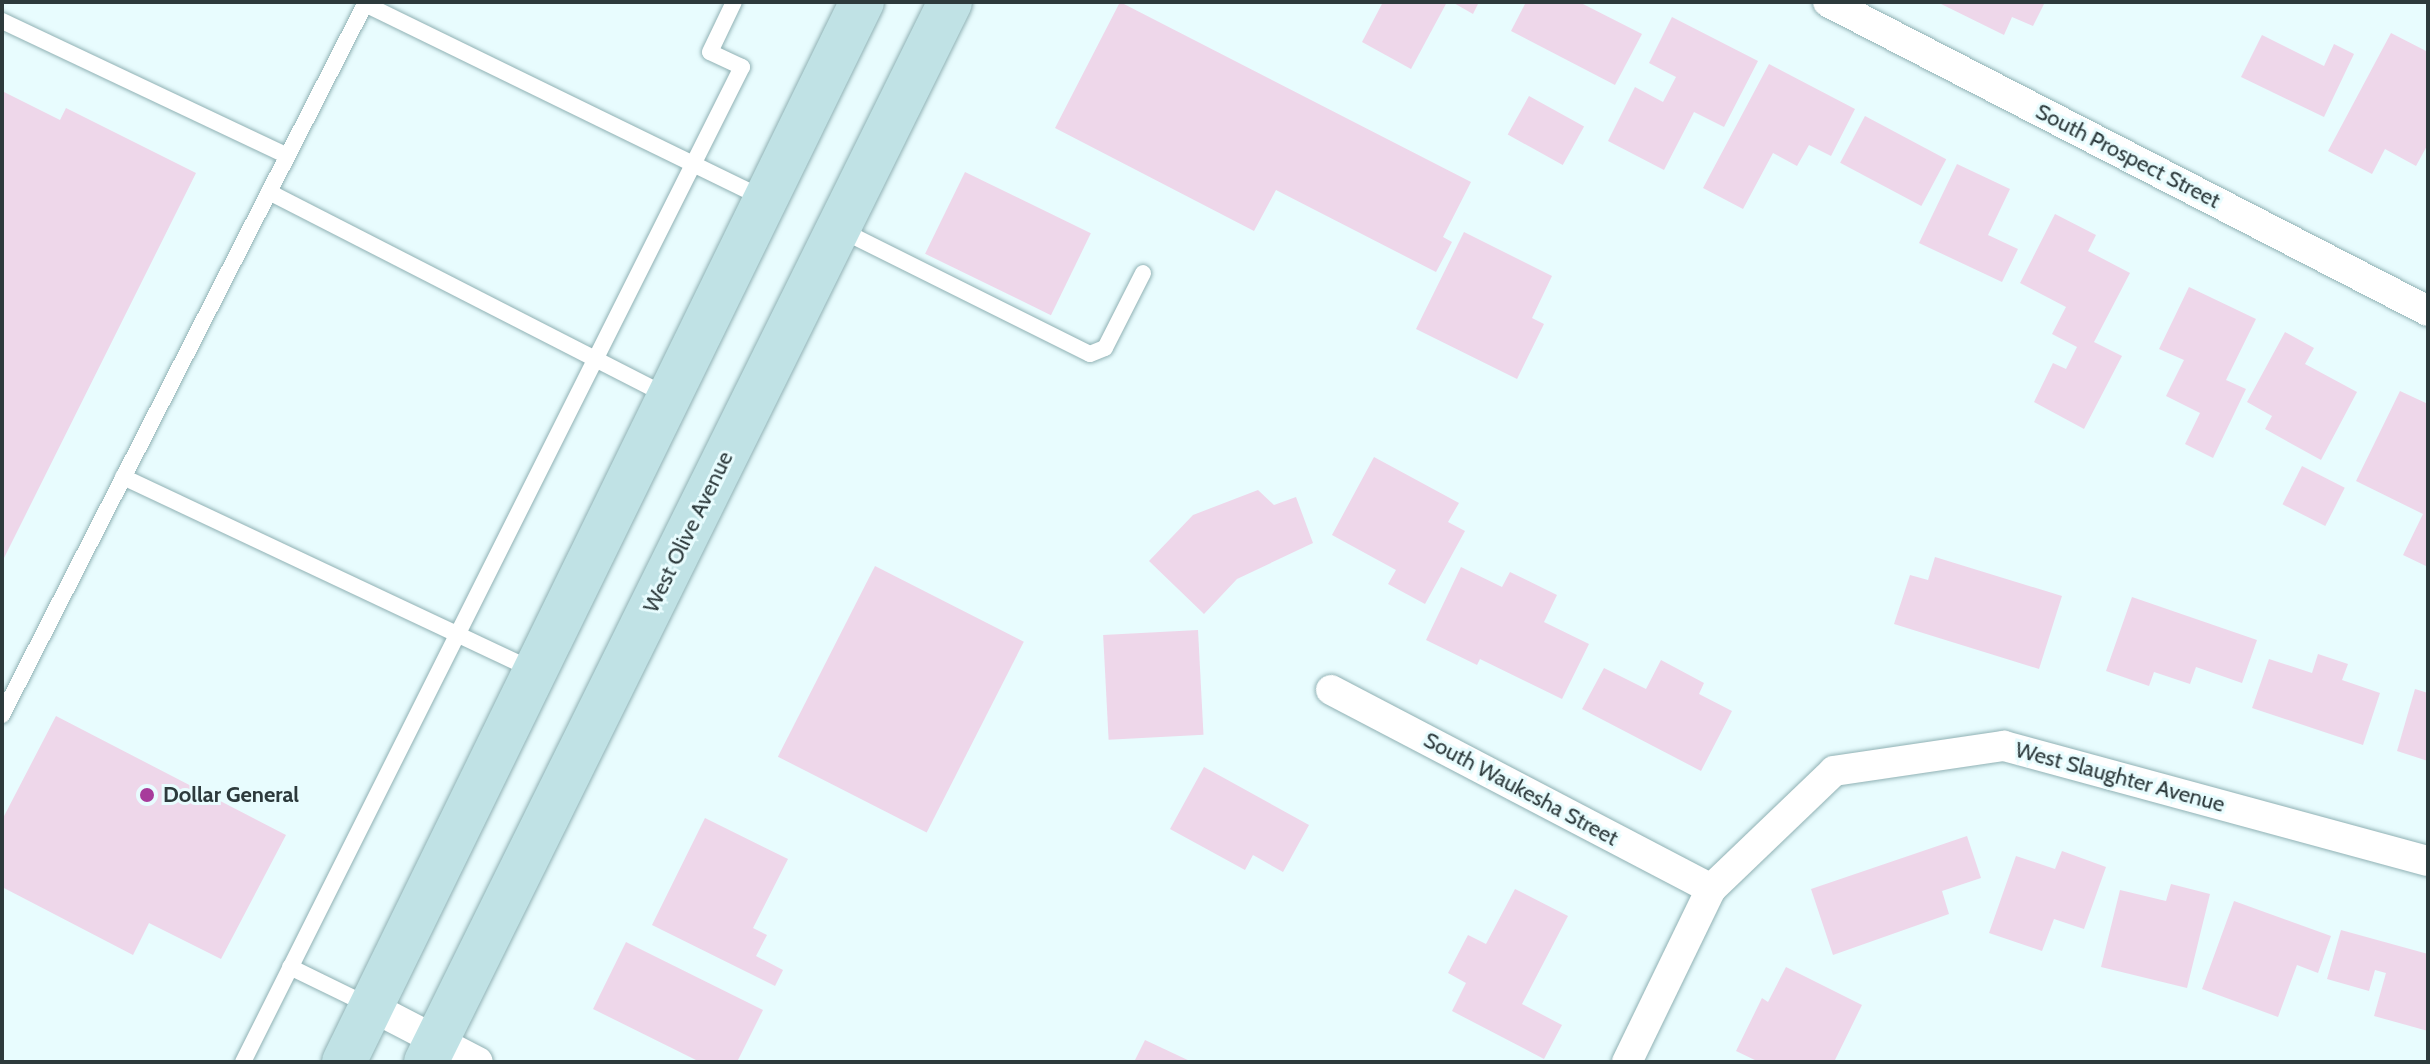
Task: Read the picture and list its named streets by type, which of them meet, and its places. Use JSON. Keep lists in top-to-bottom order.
{
  "streets": {
    "main road": ["West Olive Avenue"],
    "street": ["South Prospect Street", "West Slaughter Avenue", "South Waukesha Street"]
  },
  "crossings": [
    ["West Slaughter Avenue", "South Waukesha Street"]
  ],
  "places": ["Dollar General"]
}
